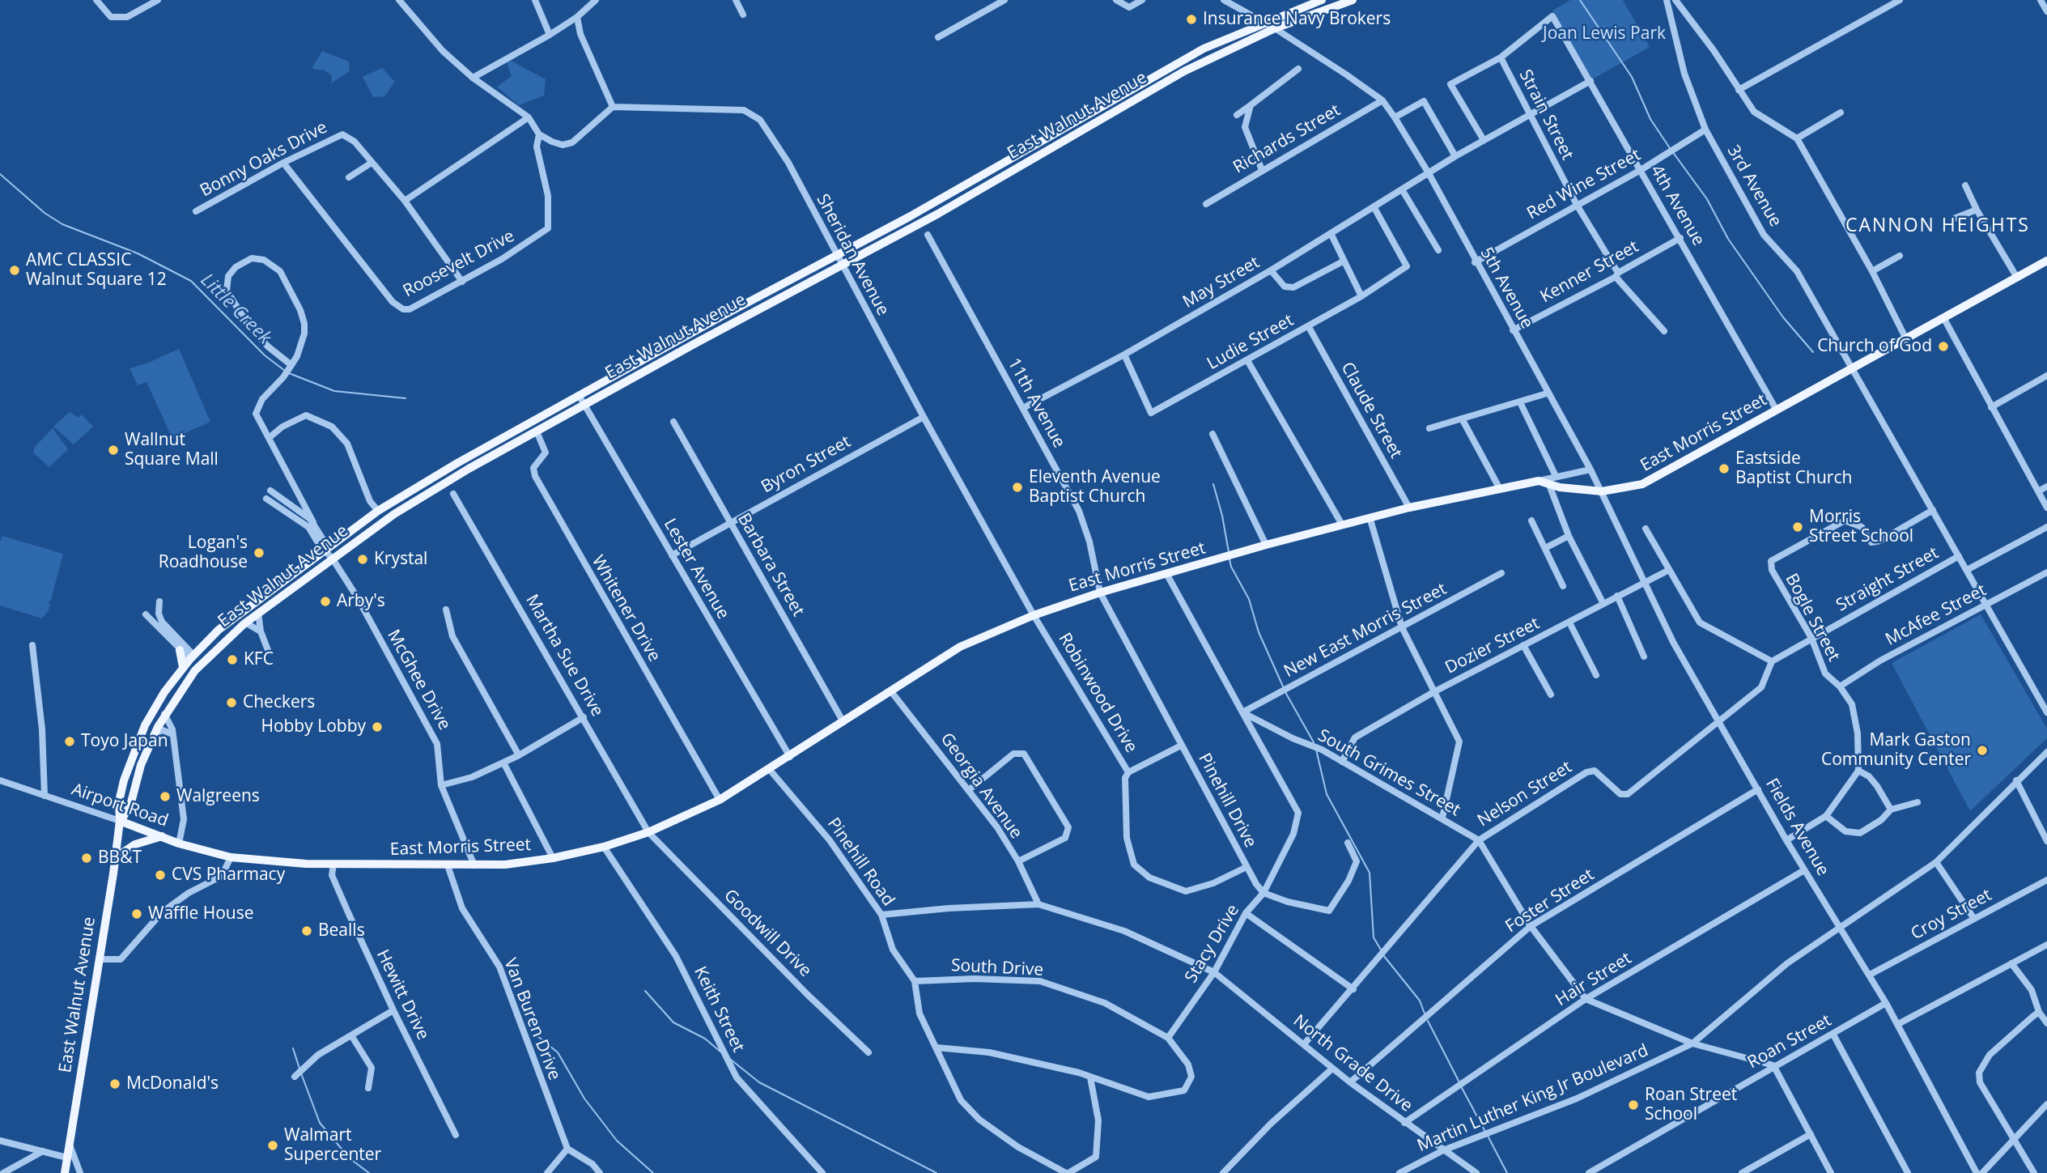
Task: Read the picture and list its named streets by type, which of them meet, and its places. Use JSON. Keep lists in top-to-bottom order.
{
  "streets": {
    "main road": ["East Walnut Avenue", "East Morris Street", "Airport Road"],
    "street": [
      "Strain Street",
      "Richards Street",
      "Bonny Oaks Drive",
      "Red Wine Street",
      "3rd Avenue",
      "4th Avenue",
      "Sheridan Avenue",
      "Roosevelt Drive",
      "Kenner Street",
      "May Street",
      "5th Avenue",
      "Ludie Street",
      "11th Avenue",
      "Claude Street",
      "Byron Street",
      "Barbara Street",
      "Lester Avenue",
      "Straight Street",
      "Whitener Drive",
      "McAfee Street",
      "Bogle Street",
      "New East Morris Street",
      "Dozier Street",
      "Martha Sue Drive",
      "McGhee Drive",
      "Robinwood Drive",
      "South Grimes Street",
      "Georgia Avenue",
      "Nelson Street",
      "Pinehill Drive",
      "Fields Avenue",
      "Pinehill Road",
      "Foster Street",
      "Croy Street",
      "Goodwill Drive",
      "Stacy Drive",
      "South Drive",
      "Hair Street",
      "Hewitt Drive",
      "Keith Street",
      "Van Buren Drive",
      "Roan Street",
      "North Grade Drive",
      "Martin Luther King Jr Boulevard"
    ]
  },
  "crossings": [
    ["Strain Street", "Red Wine Street"],
    ["Strain Street", "4th Avenue"],
    ["Strain Street", "Kenner Street"],
    ["Strain Street", "May Street"],
    ["East Walnut Avenue", "Sheridan Avenue"],
    ["East Walnut Avenue", "Lester Avenue"],
    ["East Walnut Avenue", "Whitener Drive"],
    ["East Walnut Avenue", "McGhee Drive"],
    ["East Walnut Avenue", "Airport Road"],
    ["Richards Street", "5th Avenue"],
    ["Bonny Oaks Drive", "Roosevelt Drive"],
    ["Red Wine Street", "3rd Avenue"],
    ["Red Wine Street", "4th Avenue"],
    ["Red Wine Street", "5th Avenue"],
    ["3rd Avenue", "East Morris Street"],
    ["3rd Avenue", "Straight Street"],
    ["3rd Avenue", "McAfee Street"],
    ["3rd Avenue", "Bogle Street"],
    ["4th Avenue", "Kenner Street"],
    ["4th Avenue", "May Street"],
    ["4th Avenue", "East Morris Street"],
    ["Sheridan Avenue", "East Morris Street"],
    ["Sheridan Avenue", "Byron Street"],
    ["Sheridan Avenue", "Robinwood Drive"],
    ["Kenner Street", "5th Avenue"],
    ["May Street", "5th Avenue"],
    ["May Street", "Ludie Street"],
    ["May Street", "11th Avenue"],
    ["5th Avenue", "East Morris Street"],
    ["5th Avenue", "Fields Avenue"],
    ["Ludie Street", "Claude Street"],
    ["11th Avenue", "East Morris Street"],
    ["11th Avenue", "Pinehill Drive"],
    ["Claude Street", "East Morris Street"],
    ["East Morris Street", "Barbara Street"],
    ["East Morris Street", "Lester Avenue"],
    ["East Morris Street", "Whitener Drive"],
    ["East Morris Street", "Martha Sue Drive"],
    ["East Morris Street", "McGhee Drive"],
    ["East Morris Street", "Robinwood Drive"],
    ["East Morris Street", "Georgia Avenue"],
    ["East Morris Street", "Pinehill Drive"],
    ["East Morris Street", "Airport Road"],
    ["East Morris Street", "Fields Avenue"],
    ["East Morris Street", "Pinehill Road"],
    ["East Morris Street", "Goodwill Drive"],
    ["East Morris Street", "Hewitt Drive"],
    ["East Morris Street", "Keith Street"],
    ["East Morris Street", "Van Buren Drive"],
    ["Byron Street", "Barbara Street"],
    ["Byron Street", "Lester Avenue"],
    ["Straight Street", "Bogle Street"],
    ["McAfee Street", "Bogle Street"],
    ["New East Morris Street", "South Grimes Street"],
    ["New East Morris Street", "Stacy Drive"],
    ["Dozier Street", "South Grimes Street"],
    ["Dozier Street", "Fields Avenue"],
    ["Martha Sue Drive", "Goodwill Drive"],
    ["Robinwood Drive", "Pinehill Drive"],
    ["South Grimes Street", "Nelson Street"],
    ["South Grimes Street", "Stacy Drive"],
    ["Georgia Avenue", "North Grade Drive"],
    ["Nelson Street", "Fields Avenue"],
    ["Nelson Street", "North Grade Drive"],
    ["Pinehill Drive", "Stacy Drive"],
    ["Fields Avenue", "Foster Street"],
    ["Fields Avenue", "Croy Street"],
    ["Fields Avenue", "Hair Street"],
    ["Fields Avenue", "Roan Street"],
    ["Fields Avenue", "Martin Luther King Jr Boulevard"],
    ["Pinehill Road", "South Drive"],
    ["Pinehill Road", "North Grade Drive"],
    ["Foster Street", "North Grade Drive"],
    ["Stacy Drive", "South Drive"],
    ["Stacy Drive", "North Grade Drive"],
    ["Hair Street", "North Grade Drive"],
    ["North Grade Drive", "Martin Luther King Jr Boulevard"]
  ],
  "districts": ["CANNON HEIGHTS"],
  "water": ["Little Creek"],
  "parks": ["Joan Lewis Park"],
  "places": [
    "Insurance Navy Brokers",
    "AMC CLASSIC Walnut Square 12",
    "Church of God",
    "Wallnut Square Mall",
    "Eastside Baptist Church",
    "Eleventh Avenue Baptist Church",
    "Morris Street School",
    "Logan's Roadhouse",
    "Krystal",
    "Arby's",
    "KFC",
    "Checkers",
    "Hobby Lobby",
    "Toyo Japan",
    "Mark Gaston Community Center",
    "Walgreens",
    "BB&T",
    "CVS Pharmacy",
    "Waffle House",
    "Bealls",
    "McDonald's",
    "Roan Street School",
    "Walmart Supercenter"
  ]
}
